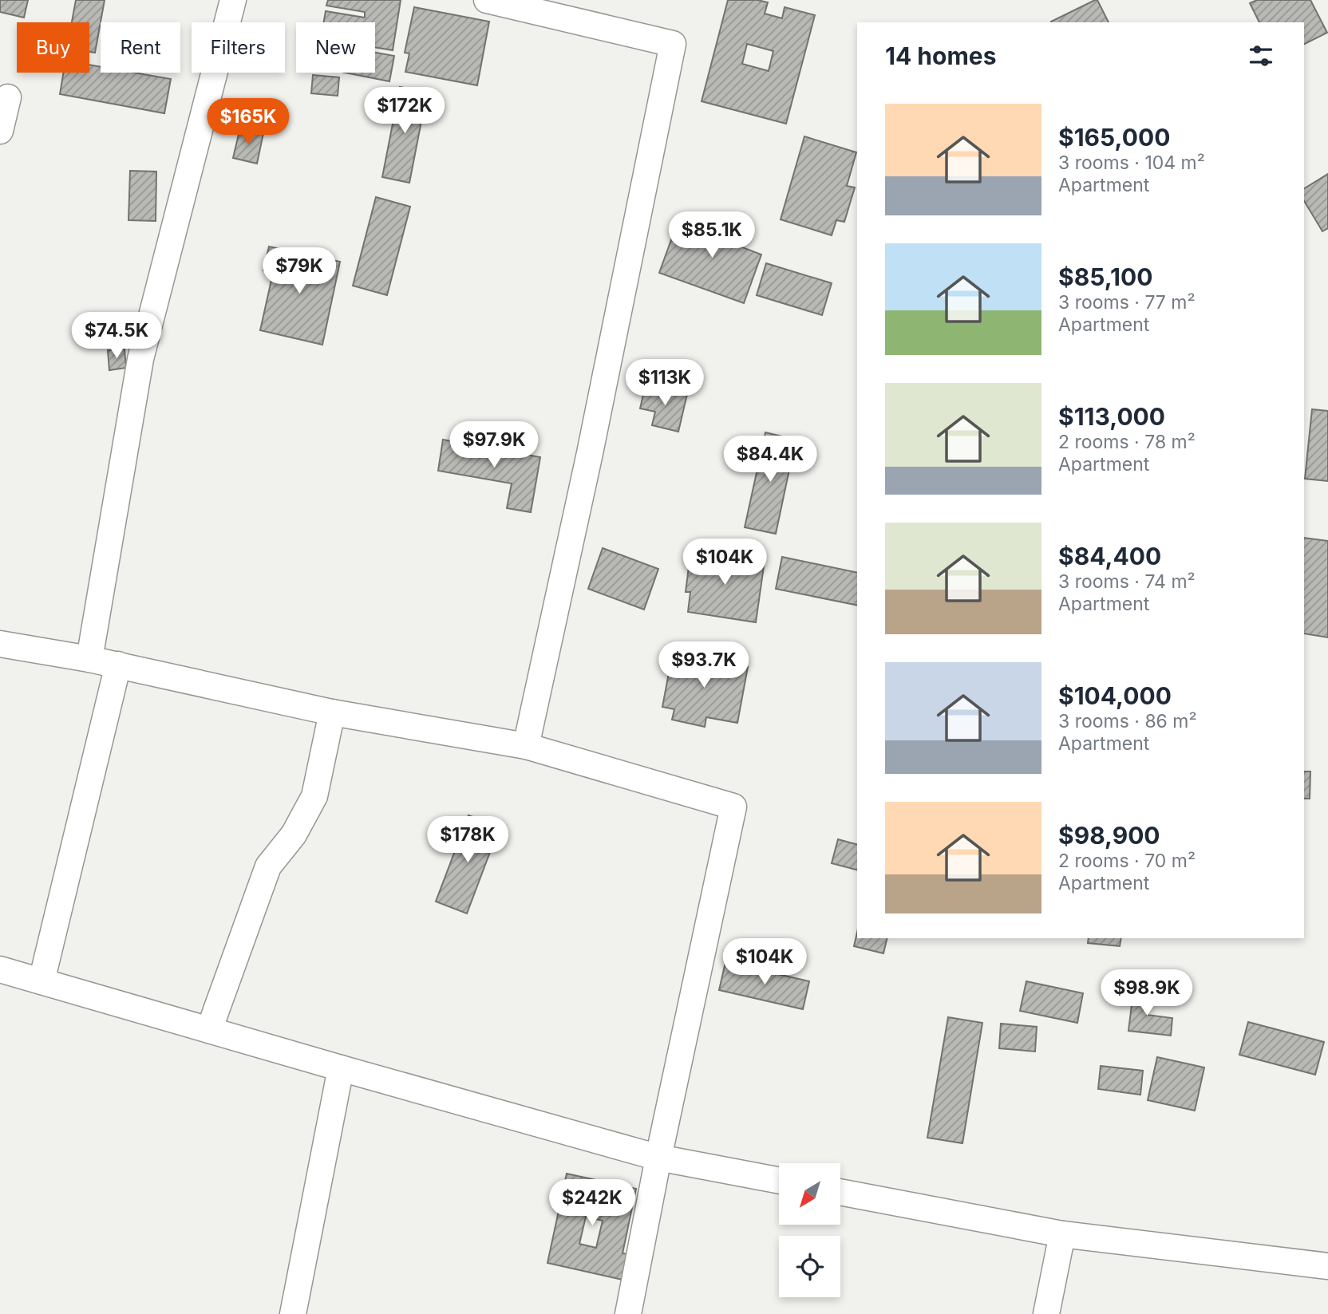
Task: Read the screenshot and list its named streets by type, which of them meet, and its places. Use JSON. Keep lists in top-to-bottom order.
{
  "north": "bottom left",
  "page": {
    "chip": [
      "Buy",
      "Rent",
      "Filters",
      "New"
    ],
    "heading": "14 homes",
    "price": [
      "$172K",
      "$165K",
      "$85.1K",
      "$79K",
      "$74.5K",
      "$113K",
      "$97.9K",
      "$84.4K",
      "$104K",
      "$93.7K",
      "$178K",
      "$104K",
      "$98.9K",
      "$242K"
    ],
    "list": [
      {
        "name": "$165,000",
        "note": "3 rooms · 104 m² · Apartment"
      },
      {
        "name": "$85,100",
        "note": "3 rooms · 77 m² · Apartment"
      },
      {
        "name": "$113,000",
        "note": "2 rooms · 78 m² · Apartment"
      },
      {
        "name": "$84,400",
        "note": "3 rooms · 74 m² · Apartment"
      },
      {
        "name": "$104,000",
        "note": "3 rooms · 86 m² · Apartment"
      },
      {
        "name": "$98,900",
        "note": "2 rooms · 70 m² · Apartment"
      }
    ]
  }
}
